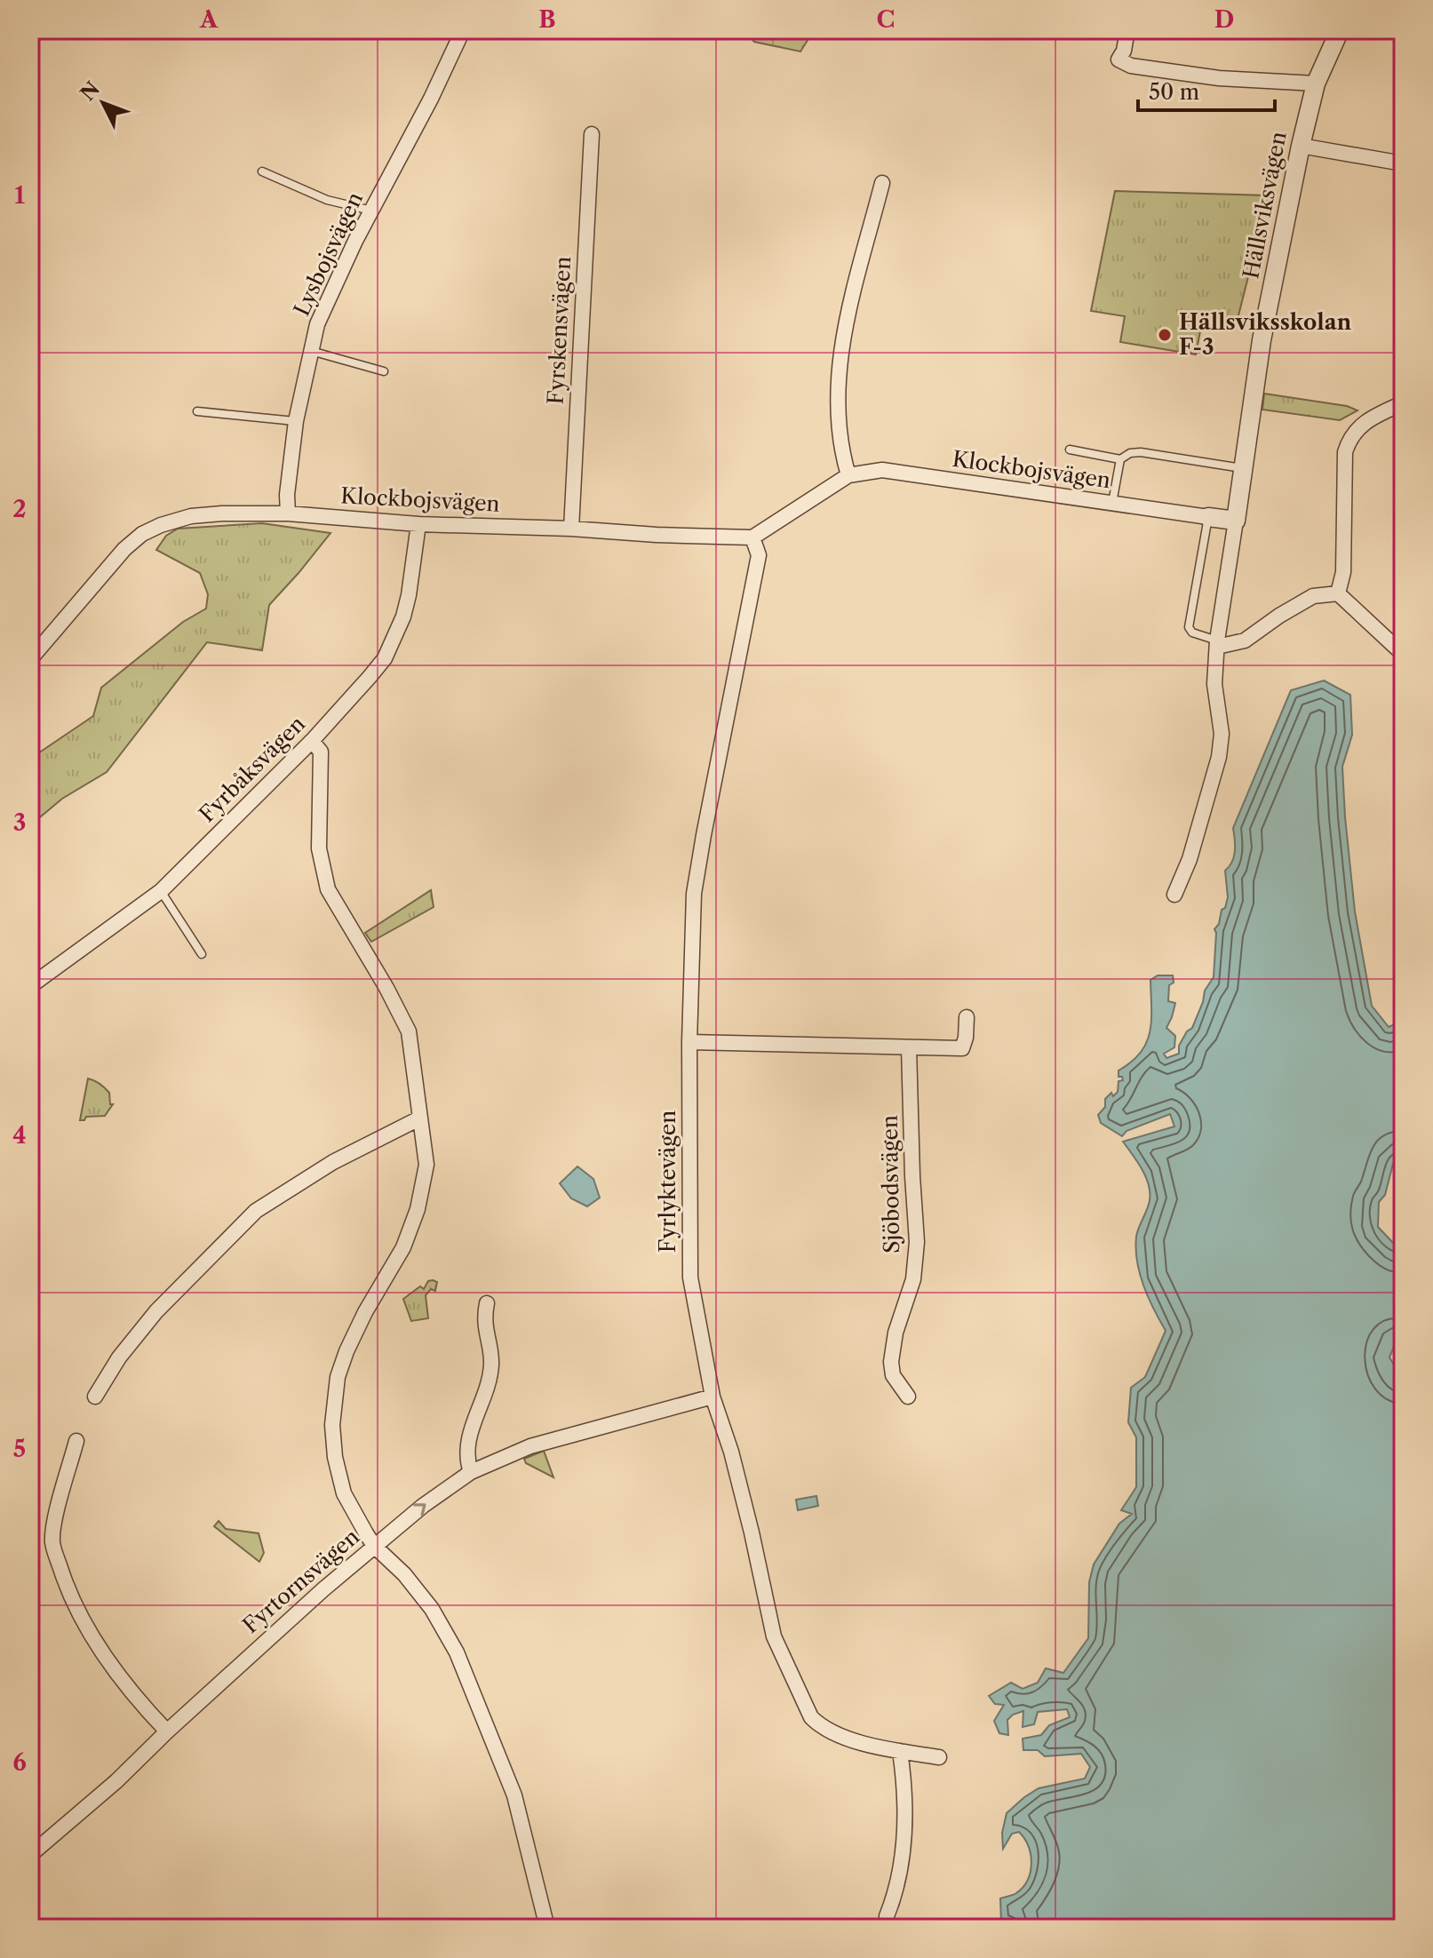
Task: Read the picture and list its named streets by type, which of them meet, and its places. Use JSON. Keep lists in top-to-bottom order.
{
  "streets": {
    "street": [
      "Hällsviksvägen",
      "Lysbojsvägen",
      "Fyrskensvägen",
      "Klockbojsvägen",
      "Fyrbåksvägen",
      "Fyrlyktevägen",
      "Sjöbodsvägen",
      "Fyrtornsvägen"
    ]
  },
  "crossings": [
    ["Lysbojsvägen", "Klockbojsvägen"],
    ["Fyrskensvägen", "Klockbojsvägen"],
    ["Klockbojsvägen", "Fyrbåksvägen"],
    ["Klockbojsvägen", "Fyrlyktevägen"],
    ["Fyrlyktevägen", "Fyrtornsvägen"]
  ],
  "places": ["Hällsviksskolan F-3"],
  "scale_bar": "50 m",
  "north": "top left",
  "grid": {
    "columns": [
      "A",
      "B",
      "C",
      "D"
    ],
    "rows": [
      "1",
      "2",
      "3",
      "4",
      "5",
      "6"
    ]
  }
}
